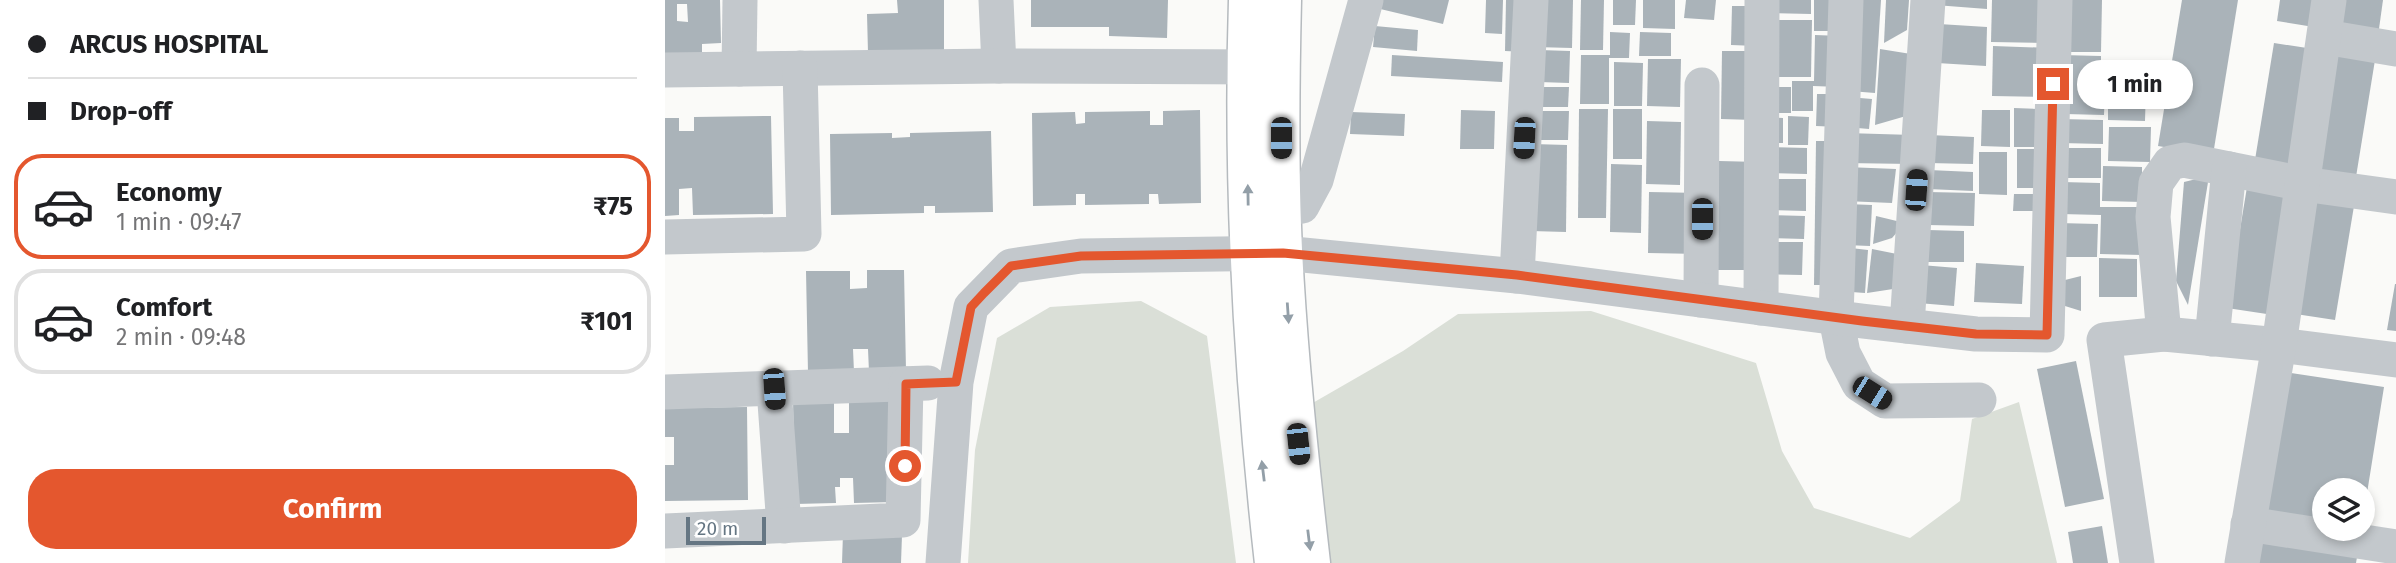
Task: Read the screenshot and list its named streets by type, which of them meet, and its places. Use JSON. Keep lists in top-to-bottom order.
{
  "scale_bar": "20 m",
  "page": {
    "banner": ["ARCUS HOSPITAL", "Drop-off"],
    "bubble": "1 min",
    "list": [
      {
        "name": "Economy",
        "note": "1 min · 09:47",
        "value": "₹75"
      },
      {
        "name": "Comfort",
        "note": "2 min · 09:48",
        "value": "₹101"
      }
    ],
    "buttons": "Confirm",
    "scale": "20 m"
  }
}
